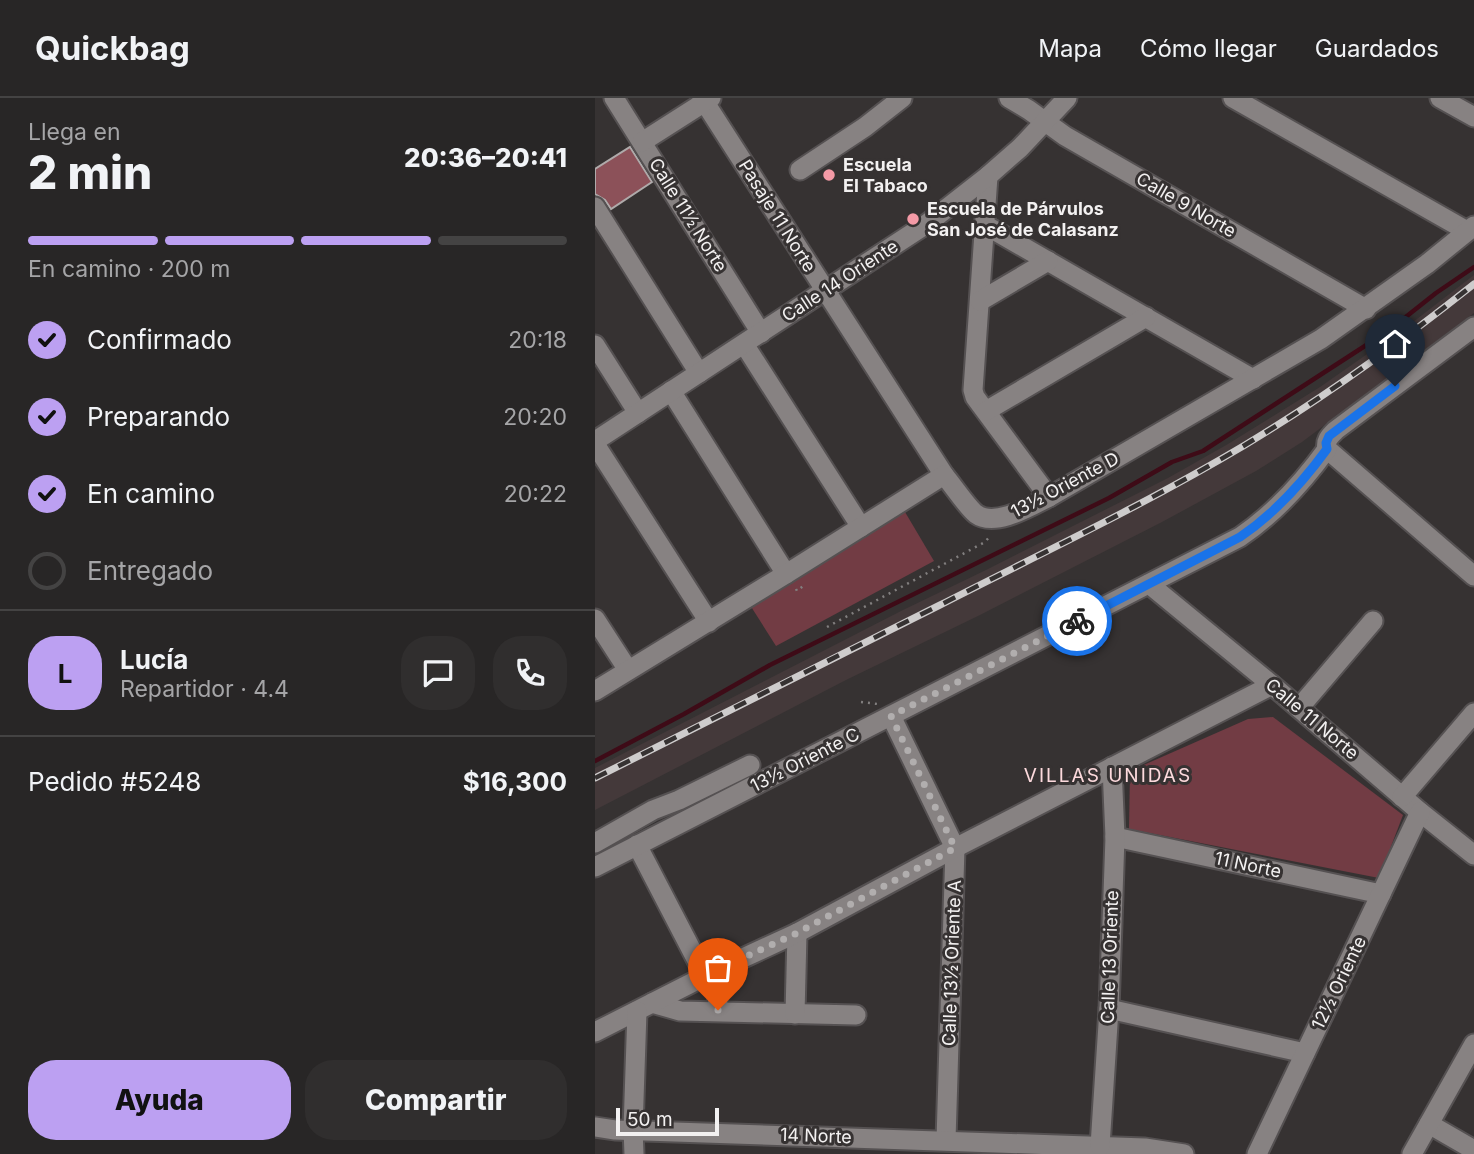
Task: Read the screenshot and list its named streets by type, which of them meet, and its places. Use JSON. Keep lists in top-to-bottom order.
{
  "streets": {
    "street": [
      "Calle 9 Norte",
      "Calle 11½ Norte",
      "Pasaje 11 Norte",
      "Calle 14 Oriente",
      "13½ Oriente D",
      "Calle 11 Norte",
      "13½ Oriente C",
      "11 Norte",
      "Calle 13 Oriente",
      "Calle 13½ Oriente A",
      "12½ Oriente",
      "14 Norte"
    ]
  },
  "crossings": [
    ["Calle 9 Norte", "Calle 14 Oriente"],
    ["Calle 9 Norte", "13½ Oriente D"],
    ["Calle 11½ Norte", "Calle 14 Oriente"],
    ["Pasaje 11 Norte", "Calle 14 Oriente"],
    ["Pasaje 11 Norte", "13½ Oriente D"],
    ["Calle 11 Norte", "13½ Oriente C"],
    ["Calle 11 Norte", "12½ Oriente"],
    ["13½ Oriente C", "Calle 13½ Oriente A"],
    ["11 Norte", "Calle 13 Oriente"],
    ["11 Norte", "12½ Oriente"],
    ["Calle 13 Oriente", "14 Norte"],
    ["Calle 13½ Oriente A", "14 Norte"]
  ],
  "districts": ["VILLAS UNIDAS"],
  "places": ["Escuela El Tabaco", "Escuela de Párvulos San José de Calasanz"],
  "scale_bar": "50 m",
  "page": {
    "header": "Quickbag",
    "nav": ["Mapa", "Cómo llegar", "Guardados"],
    "heading": ["2 min", "Llega en", "20:36–20:41"],
    "panel": [
      "Lucía",
      "Repartidor · 4.4",
      "Pedido #5248",
      "$16,300"
    ],
    "bar": "En camino · 200 m",
    "list": [
      ["Confirmado", "20:18"],
      ["Preparando", "20:20"],
      ["En camino", "20:22"],
      "Entregado"
    ],
    "round": "L",
    "buttons": ["Ayuda", "Compartir"],
    "scale": "50 m"
  }
}
